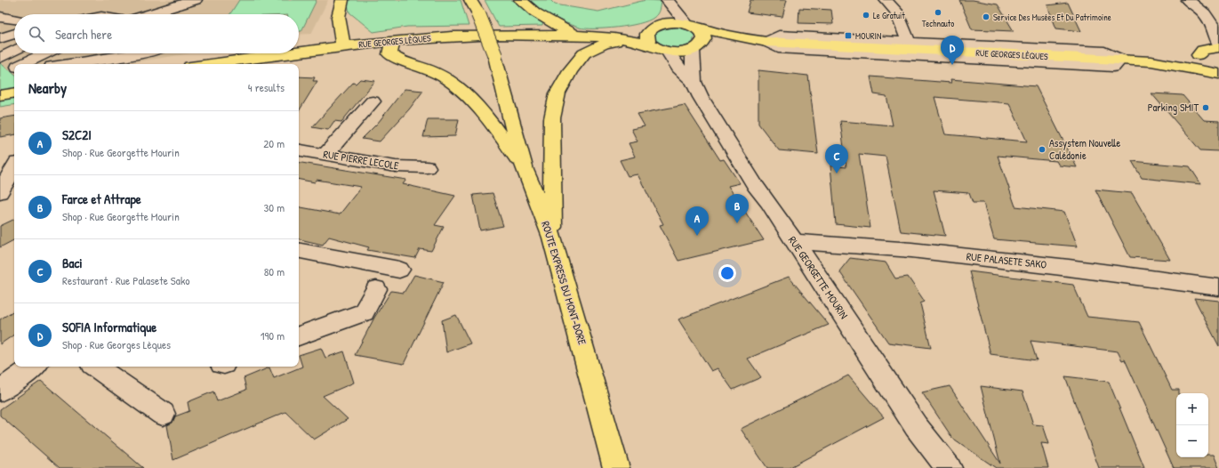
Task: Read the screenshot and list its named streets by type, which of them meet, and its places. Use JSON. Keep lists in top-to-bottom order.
{
  "streets": {
    "main road": ["RUE GEORGES LÈQUES", "ROUTE EXPRESS DU MONT-DORE"],
    "street": ["RUE PIERRE LECOLE", "RUE PALASETE SAKO", "RUE GEORGETTE MOURIN"]
  },
  "crossings": [
    ["RUE GEORGES LÈQUES", "RUE GEORGETTE MOURIN"],
    ["RUE PALASETE SAKO", "RUE GEORGETTE MOURIN"]
  ],
  "places": {
    "other": [
      "Technauto",
      "Le Gratuit",
      "Service Des Musées Et Du Patrimoine",
      "Parking SMIT",
      "Assystem Nouvelle Calédonie"
    ],
    "transit": ["MOURIN"]
  },
  "page": {
    "search": "Search here",
    "pins": [
      "D",
      "C",
      "B",
      "A"
    ],
    "heading": ["Nearby", "4 results"],
    "list": [
      {
        "mark": "A",
        "name": "S2C2I",
        "note": "Shop · Rue Georgette Mourin",
        "value": "20 m"
      },
      {
        "mark": "B",
        "name": "Farce et Attrape",
        "note": "Shop · Rue Georgette Mourin",
        "value": "30 m"
      },
      {
        "mark": "C",
        "name": "Baci",
        "note": "Restaurant · Rue Palasete Sako",
        "value": "80 m"
      },
      {
        "mark": "D",
        "name": "SOFIA Informatique",
        "note": "Shop · Rue Georges Lèques",
        "value": "190 m"
      }
    ],
    "map_buttons": ["+", "−"]
  }
}
